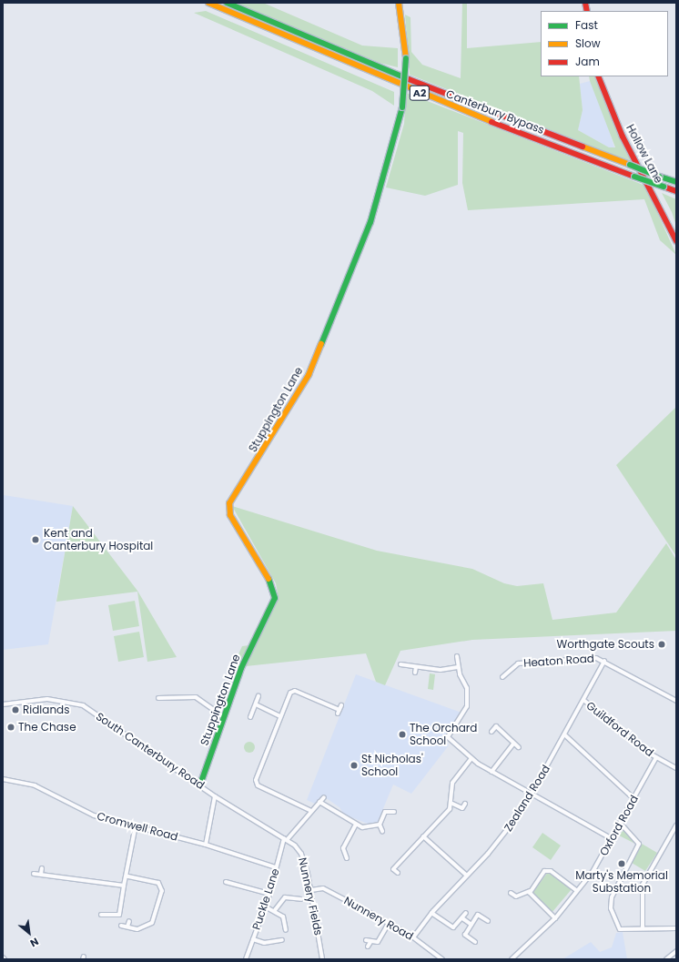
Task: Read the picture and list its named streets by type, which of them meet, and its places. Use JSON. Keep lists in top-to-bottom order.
{
  "streets": {
    "main road": [
      "A2",
      "Canterbury Bypass",
      "Hollow Lane",
      "Stuppington Lane"
    ],
    "street": [
      "Heaton Road",
      "Guildford Road",
      "South Canterbury Road",
      "Zealand Road",
      "Oxford Road",
      "Cromwell Road",
      "Nunnery Fields",
      "Puckle Lane",
      "Nunnery Road"
    ]
  },
  "crossings": [
    ["Stuppington Lane", "South Canterbury Road"],
    ["Heaton Road", "Zealand Road"],
    ["Guildford Road", "Zealand Road"],
    ["Guildford Road", "Oxford Road"],
    ["South Canterbury Road", "Nunnery Fields"],
    ["South Canterbury Road", "Puckle Lane"],
    ["Zealand Road", "Nunnery Road"],
    ["Cromwell Road", "Puckle Lane"],
    ["Nunnery Fields", "Puckle Lane"],
    ["Nunnery Fields", "Nunnery Road"]
  ],
  "places": [
    "Kent and Canterbury Hospital",
    "Worthgate Scouts",
    "Ridlands",
    "The Chase",
    "The Orchard School",
    "St Nicholas' School",
    "Marty's Memorial Substation"
  ],
  "legend": ["Fast", "Slow", "Jam"],
  "north": "bottom right"
}
